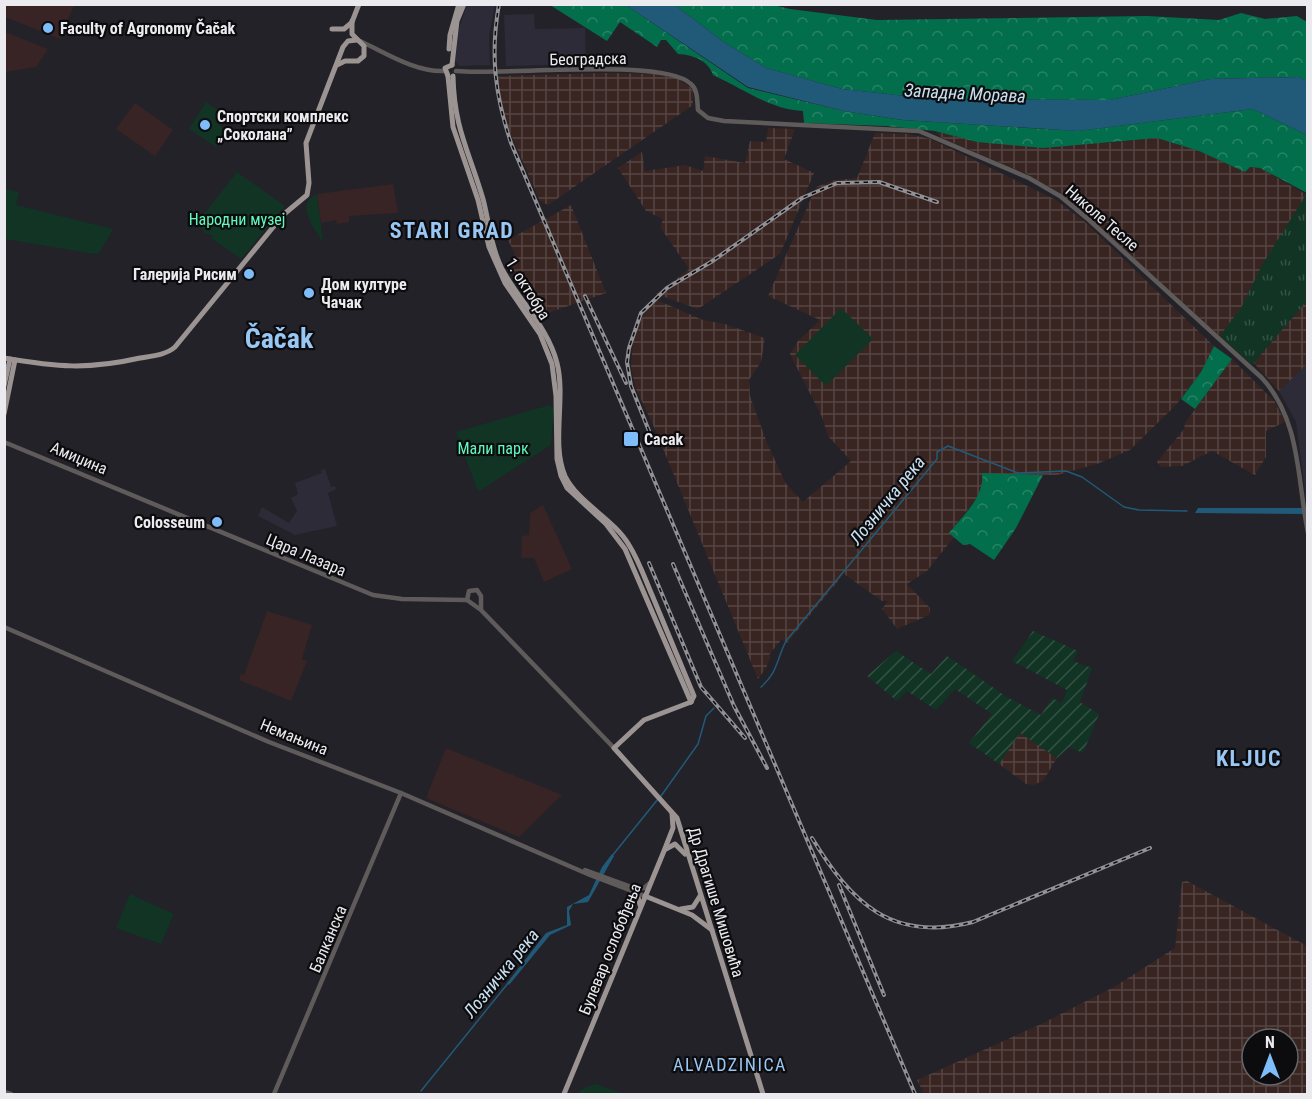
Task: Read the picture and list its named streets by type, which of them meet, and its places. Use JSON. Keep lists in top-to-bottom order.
{
  "streets": {
    "main road": [
      "1. октобра",
      "Немањина",
      "Др Драгише Мишовића",
      "Булевар ослобођења"
    ],
    "street": [
      "Београдска",
      "Николе Тесле",
      "Амиџина",
      "Цара Лазара",
      "Балканска"
    ]
  },
  "crossings": [
    ["Београдска", "Николе Тесле"],
    ["Београдска", "1. октобра"],
    ["1. октобра", "Др Драгише Мишовића"],
    ["Амиџина", "Цара Лазара"],
    ["Цара Лазара", "Др Драгише Мишовића"],
    ["Немањина", "Др Драгише Мишовића"],
    ["Немањина", "Балканска"],
    ["Немањина", "Булевар ослобођења"],
    ["Др Драгише Мишовића", "Булевар ослобођења"]
  ],
  "districts": [
    "STARI GRAD",
    "Čačak",
    "KLJUC",
    "ALVADZINICA"
  ],
  "water": ["Западна Морава", "Лозничка река"],
  "parks": ["Народни музеј", "Мали парк"],
  "places": {
    "other": [
      "Faculty of Agronomy Čačak",
      "Спортски комплекс „Соколана”",
      "Галерија Рисим",
      "Дом културе Чачак",
      "Colosseum"
    ],
    "transit": ["Cacak"]
  },
  "north": "top"
}
